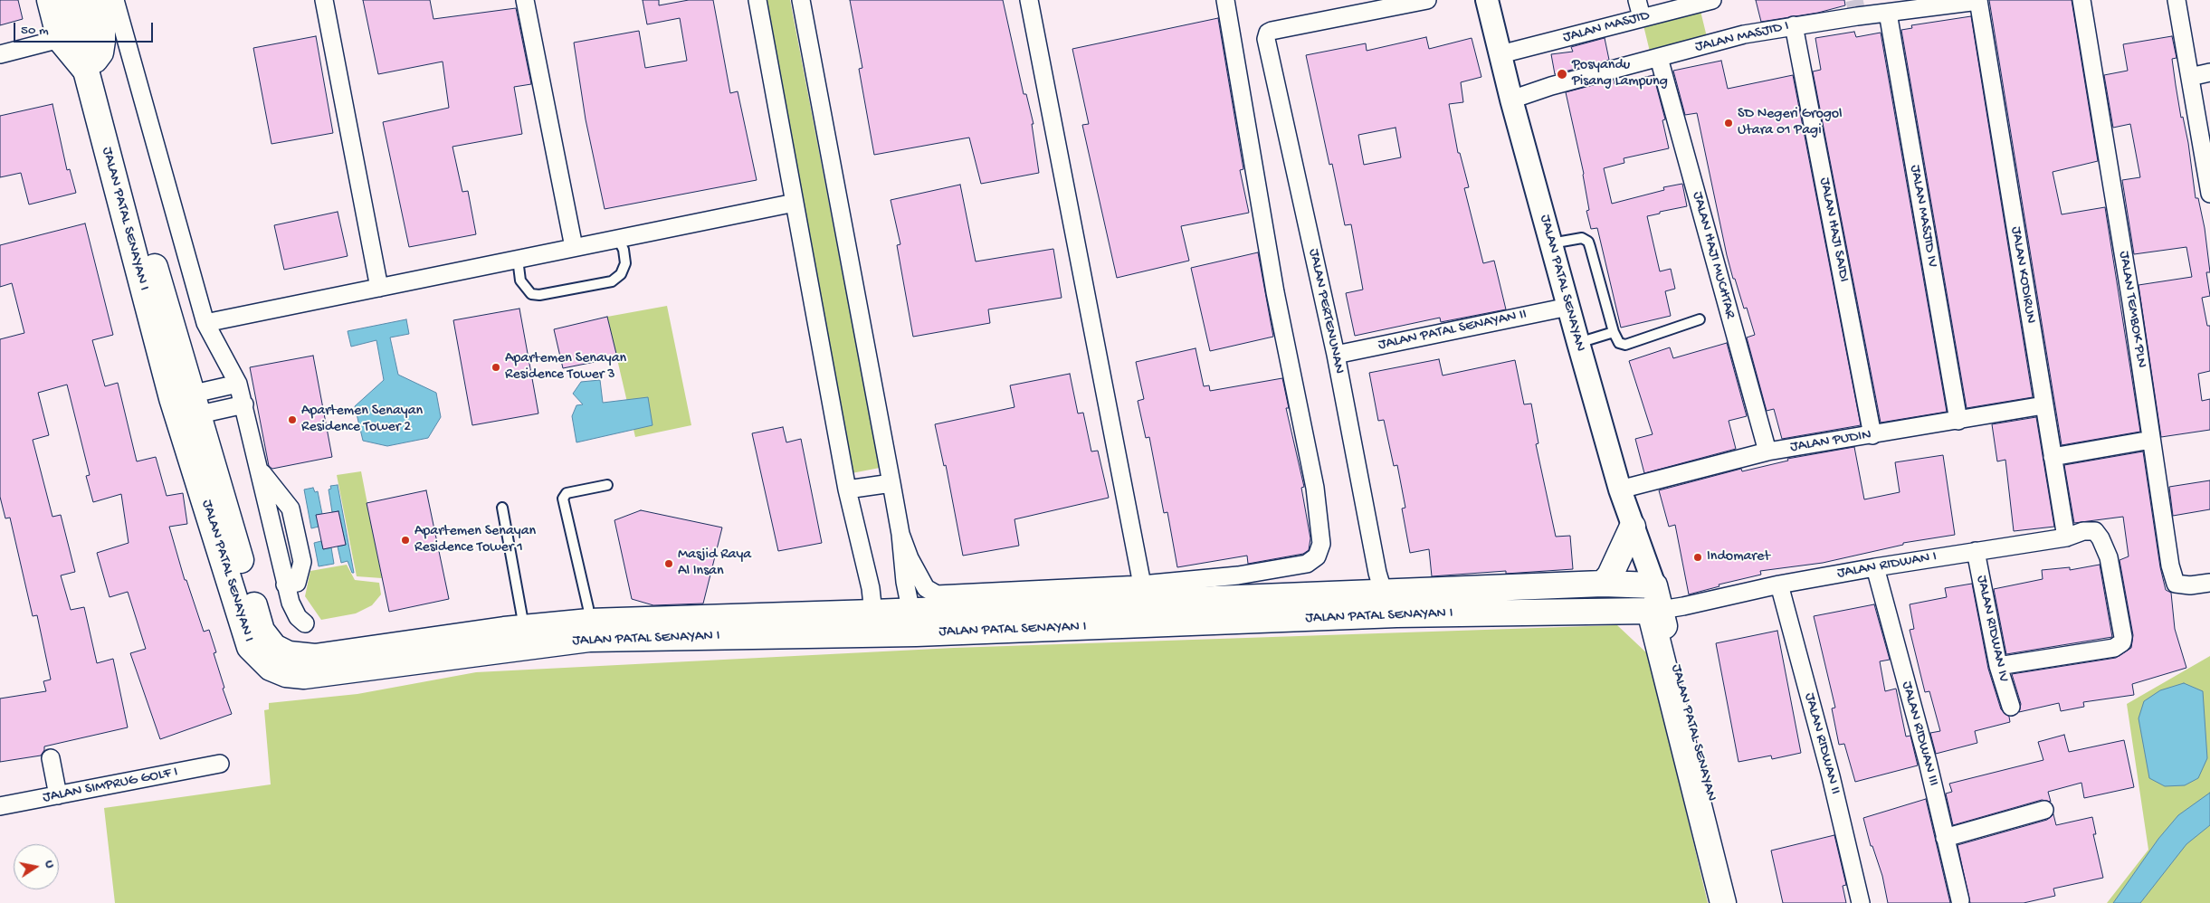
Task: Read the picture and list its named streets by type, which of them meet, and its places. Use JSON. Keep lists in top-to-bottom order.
{
  "streets": {
    "main road": ["JALAN PATAL SENAYAN I", "JALAN PATAL SENAYAN"],
    "street": [
      "JALAN MASJID",
      "JALAN MASJID I",
      "JALAN MASJID IV",
      "JALAN HAJI SAIDI",
      "JALAN HAJI MUCHTAR",
      "JALAN KODIRUN",
      "JALAN TEMBOK PLN",
      "JALAN PERTENUNAN",
      "JALAN PATAL SENAYAN II",
      "JALAN PUDIN",
      "JALAN RIDWAN I",
      "JALAN RIDWAN IV",
      "JALAN RIDWAN III",
      "JALAN RIDWAN II",
      "JALAN SIMPRUG GOLF I"
    ]
  },
  "crossings": [
    ["JALAN MASJID", "JALAN PATAL SENAYAN"],
    ["JALAN MASJID I", "JALAN MASJID IV"],
    ["JALAN MASJID I", "JALAN HAJI SAIDI"],
    ["JALAN MASJID I", "JALAN HAJI MUCHTAR"],
    ["JALAN MASJID I", "JALAN KODIRUN"],
    ["JALAN MASJID I", "JALAN PATAL SENAYAN"],
    ["JALAN MASJID IV", "JALAN PUDIN"],
    ["JALAN PATAL SENAYAN I", "JALAN PATAL SENAYAN"],
    ["JALAN PATAL SENAYAN I", "JALAN PERTENUNAN"],
    ["JALAN PATAL SENAYAN I", "JALAN RIDWAN I"],
    ["JALAN HAJI SAIDI", "JALAN PUDIN"],
    ["JALAN HAJI MUCHTAR", "JALAN PUDIN"],
    ["JALAN KODIRUN", "JALAN PUDIN"],
    ["JALAN KODIRUN", "JALAN RIDWAN I"],
    ["JALAN PATAL SENAYAN", "JALAN PATAL SENAYAN II"],
    ["JALAN PATAL SENAYAN", "JALAN PUDIN"],
    ["JALAN PATAL SENAYAN", "JALAN RIDWAN I"],
    ["JALAN PERTENUNAN", "JALAN PATAL SENAYAN II"],
    ["JALAN RIDWAN I", "JALAN RIDWAN IV"],
    ["JALAN RIDWAN I", "JALAN RIDWAN III"],
    ["JALAN RIDWAN I", "JALAN RIDWAN II"]
  ],
  "places": [
    "Posyandu Pisang Lampung",
    "SD Negeri Grogol Utara 01 Pagi",
    "Apartemen Senayan Residence Tower 3",
    "Apartemen Senayan Residence Tower 2",
    "Apartemen Senayan Residence Tower 1",
    "Indomaret",
    "Masjid Raya Al Insan"
  ],
  "scale_bar": "50 m",
  "north": "right"
}
